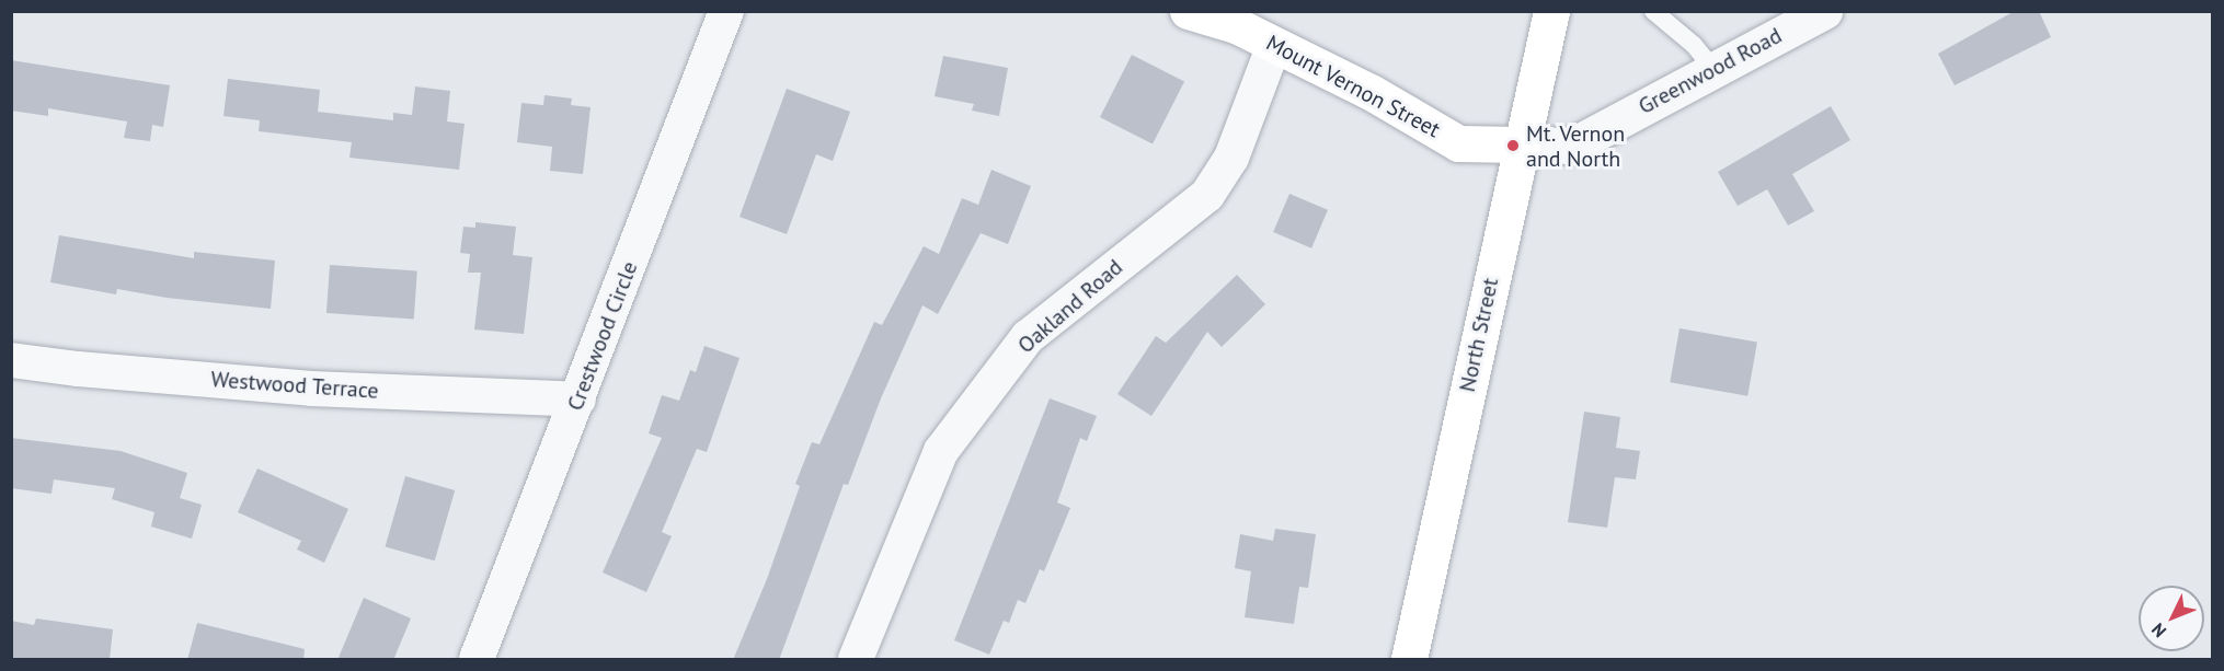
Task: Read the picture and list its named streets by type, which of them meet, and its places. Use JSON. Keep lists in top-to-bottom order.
{
  "streets": {
    "main road": ["Mount Vernon Street", "North Street"],
    "street": [
      "Greenwood Road",
      "Oakland Road",
      "Crestwood Circle",
      "Westwood Terrace"
    ]
  },
  "crossings": [
    ["Greenwood Road", "Mount Vernon Street"],
    ["Greenwood Road", "North Street"],
    ["Mount Vernon Street", "Oakland Road"],
    ["Mount Vernon Street", "North Street"],
    ["Crestwood Circle", "Westwood Terrace"]
  ],
  "places": ["Mt. Vernon and North"],
  "north": "bottom left"
}
